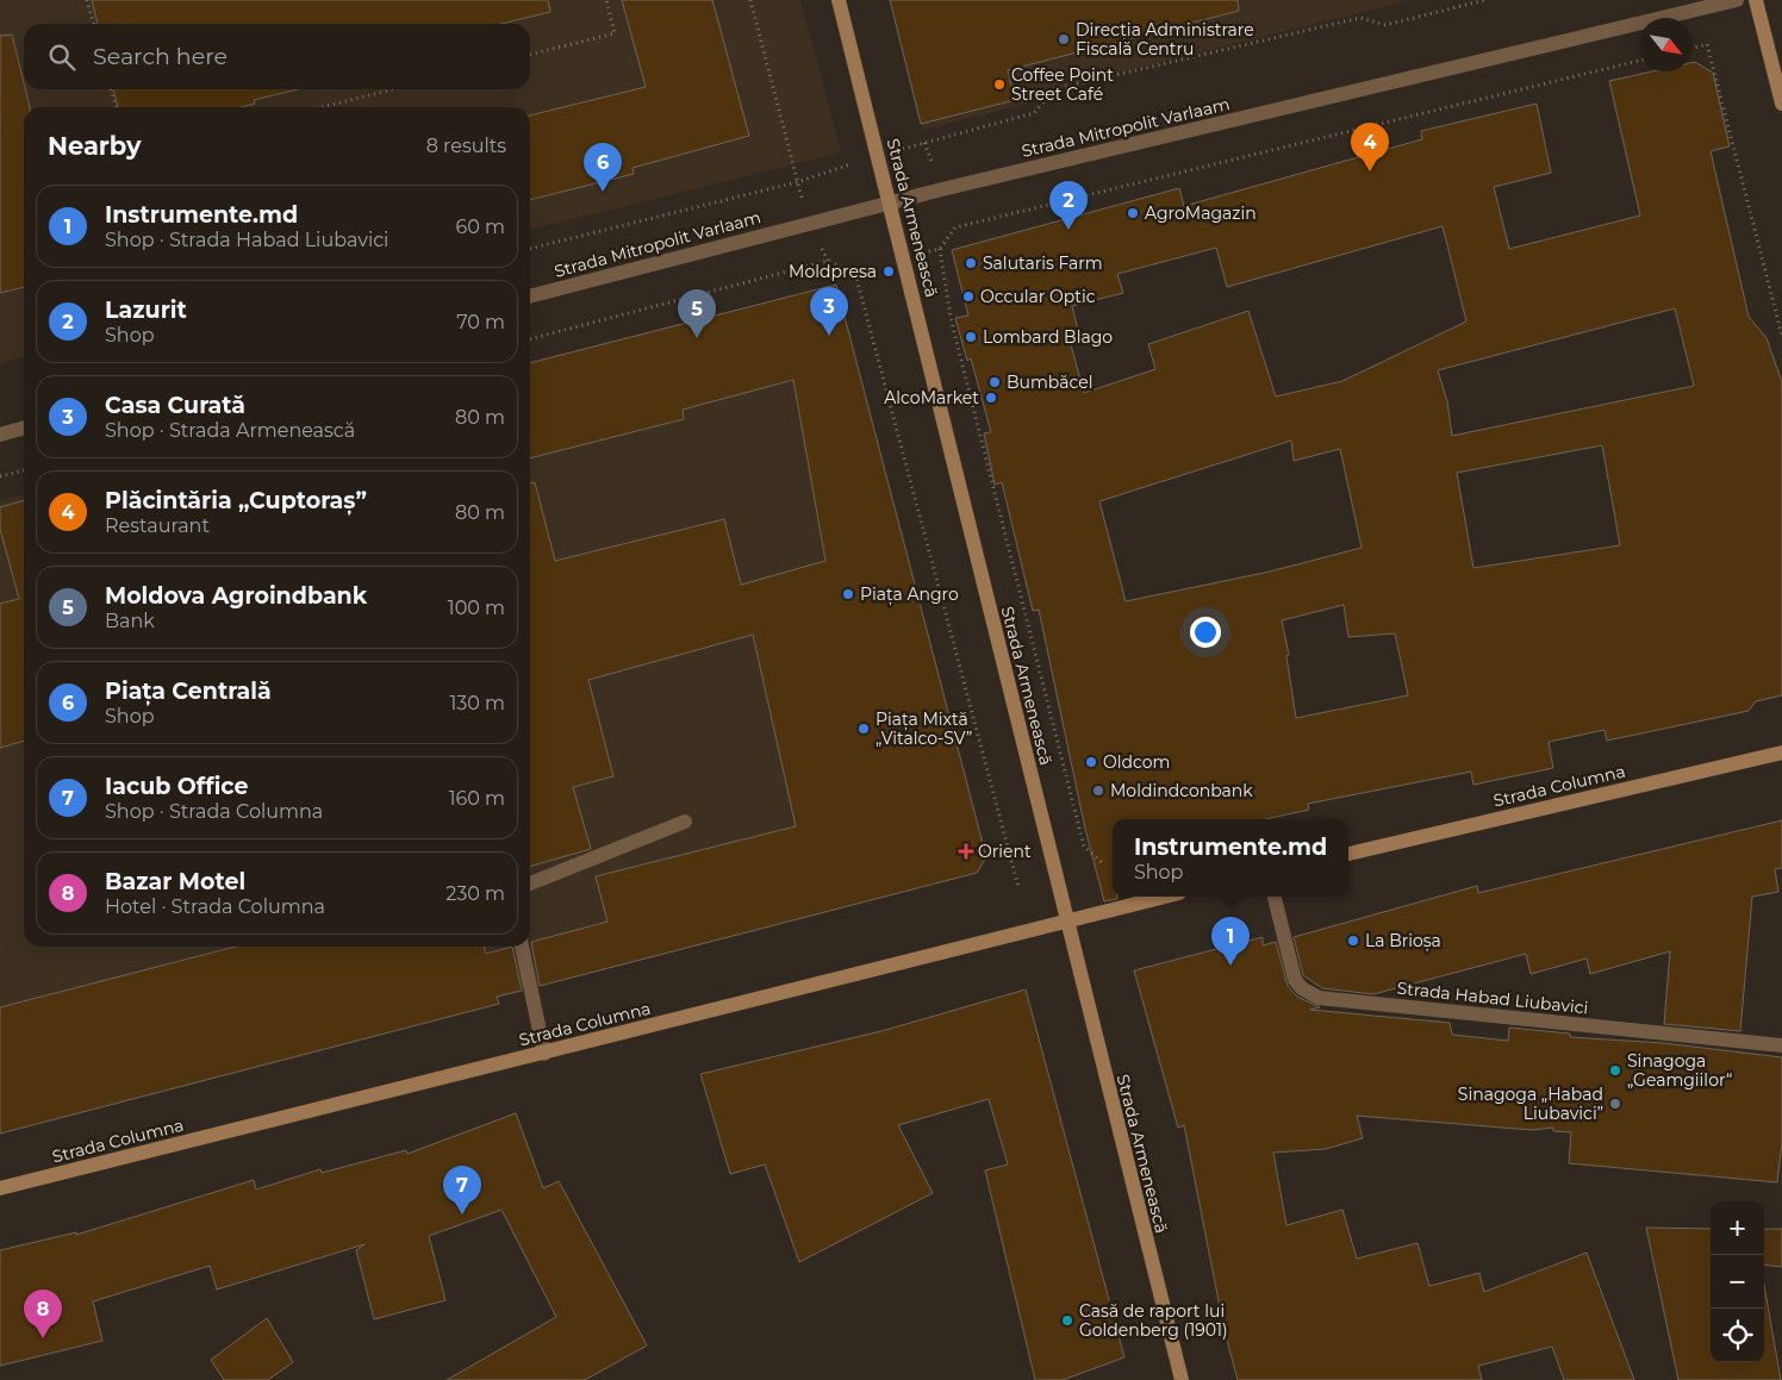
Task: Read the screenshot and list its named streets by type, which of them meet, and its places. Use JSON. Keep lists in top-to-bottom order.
{
  "streets": {
    "main road": ["Strada Armenească", "Strada Columna"],
    "street": ["Strada Mitropolit Varlaam", "Strada Habad Liubavici"]
  },
  "crossings": [
    ["Strada Mitropolit Varlaam", "Strada Armenească"],
    ["Strada Armenească", "Strada Columna"]
  ],
  "places": {
    "other": [
      "Direcția Administrare Fiscală Centru",
      "Coffee Point Street Café",
      "AgroMagazin",
      "Salutaris Farm",
      "Moldpresa",
      "Occular Optic",
      "Lombard Blago",
      "Bumbăcel",
      "AlcoMarket",
      "Piața Angro",
      "Piața Mixtă „Vitalco-SV”",
      "Oldcom",
      "Moldindconbank",
      "La Brioșa",
      "Sinagoga „Geamgiilor“",
      "Sinagoga „Habad Liubavici”",
      "Casă de raport lui Goldenberg (1901)"
    ],
    "health": ["Orient"]
  },
  "north": "bottom right",
  "page": {
    "search": "Search here",
    "heading": ["Nearby", "8 results"],
    "pins": [
      "4",
      "6",
      "2",
      "3",
      "5",
      "1",
      "7",
      "8"
    ],
    "list": [
      {
        "mark": "1",
        "name": "Instrumente.md",
        "note": "Shop · Strada Habad Liubavici",
        "value": "60 m"
      },
      {
        "mark": "2",
        "name": "Lazurit",
        "note": "Shop",
        "value": "70 m"
      },
      {
        "mark": "3",
        "name": "Casa Curată",
        "note": "Shop · Strada Armenească",
        "value": "80 m"
      },
      {
        "mark": "4",
        "name": "Plăcintăria „Cuptoraș”",
        "note": "Restaurant",
        "value": "80 m"
      },
      {
        "mark": "5",
        "name": "Moldova Agroindbank",
        "note": "Bank",
        "value": "100 m"
      },
      {
        "mark": "6",
        "name": "Piața Centrală",
        "note": "Shop",
        "value": "130 m"
      },
      {
        "mark": "7",
        "name": "Iacub Office",
        "note": "Shop · Strada Columna",
        "value": "160 m"
      },
      {
        "mark": "8",
        "name": "Bazar Motel",
        "note": "Hotel · Strada Columna",
        "value": "230 m"
      }
    ],
    "popup": ["Instrumente.md", "Shop"],
    "map_buttons": ["+", "−"]
  }
}
